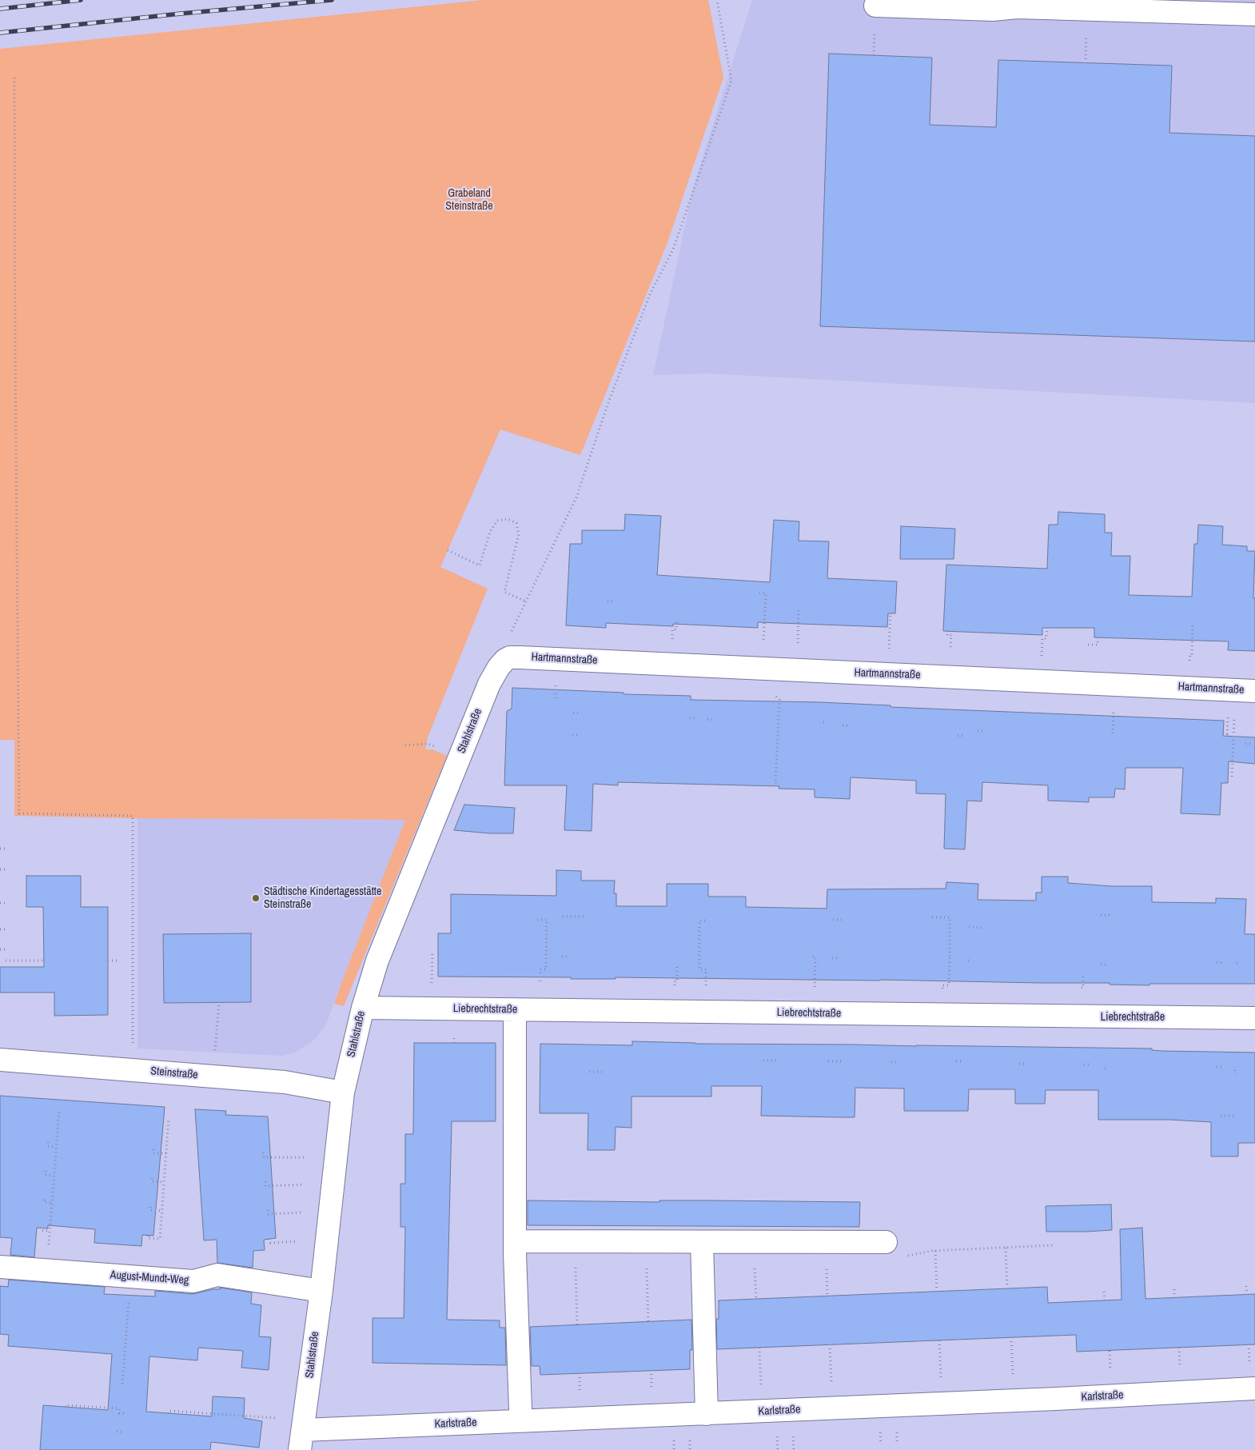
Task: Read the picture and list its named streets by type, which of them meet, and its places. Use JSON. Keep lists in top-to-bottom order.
{
  "streets": {
    "street": [
      "Hartmannstraße",
      "Stahlstraße",
      "Liebrechtstraße",
      "Steinstraße",
      "August-Mundt-Weg",
      "Karlstraße"
    ]
  },
  "crossings": [
    ["Hartmannstraße", "Stahlstraße"],
    ["Stahlstraße", "Liebrechtstraße"],
    ["Stahlstraße", "Steinstraße"],
    ["Stahlstraße", "August-Mundt-Weg"],
    ["Stahlstraße", "Karlstraße"]
  ],
  "parks": ["Grabeland Steinstraße"],
  "places": ["Städtische Kindertagesstätte Steinstraße"]
}
